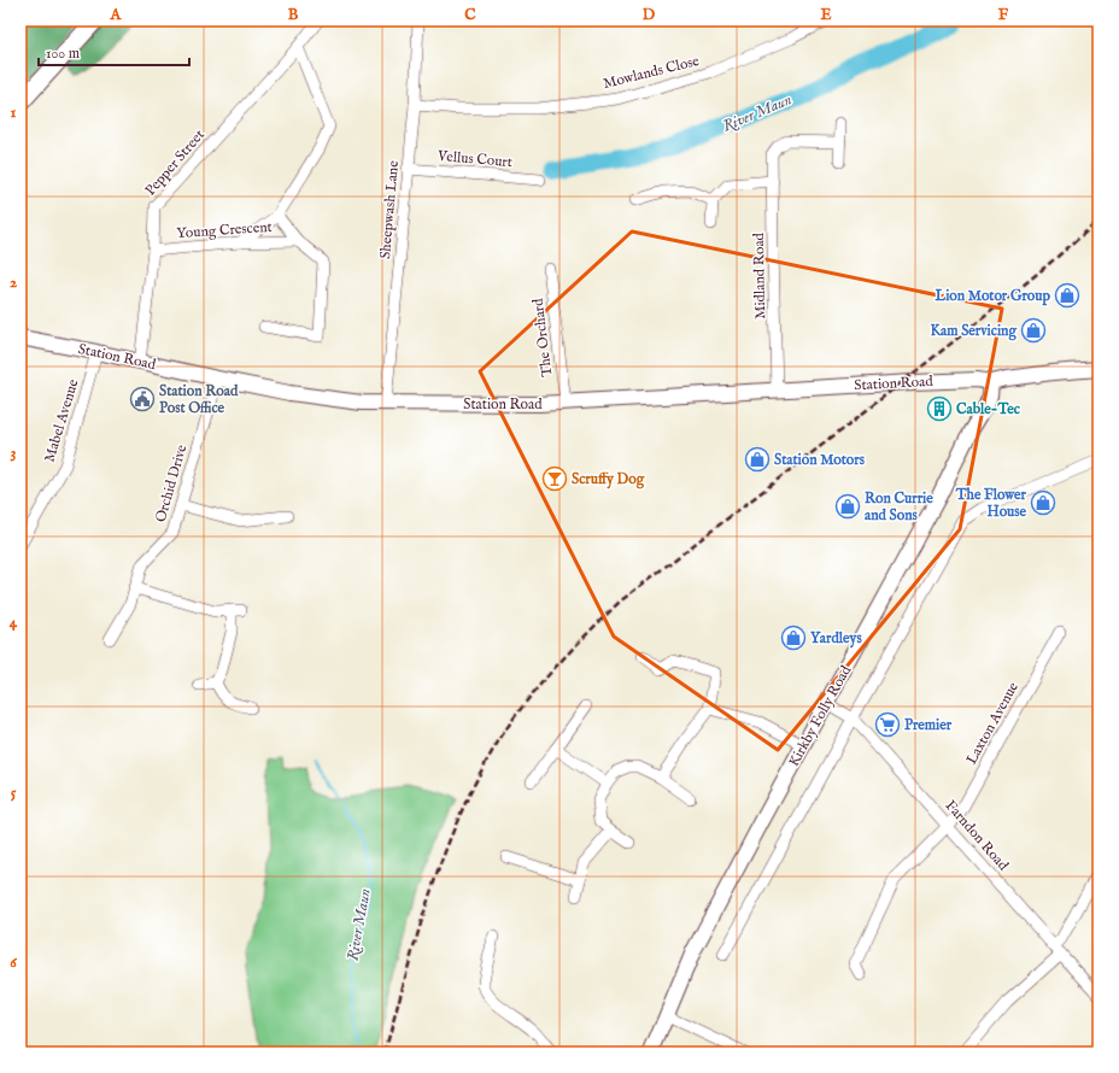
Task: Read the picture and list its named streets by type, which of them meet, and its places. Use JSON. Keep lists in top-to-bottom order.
{
  "streets": {
    "main road": ["Station Road", "Kirkby Folly Road"],
    "street": [
      "Mowlands Close",
      "Vellus Court",
      "Pepper Street",
      "Sheepwash Lane",
      "Young Crescent",
      "Midland Road",
      "The Orchard",
      "Mabel Avenue",
      "Orchid Drive",
      "Laxton Avenue",
      "Farndon Road"
    ]
  },
  "crossings": [
    ["Mowlands Close", "Sheepwash Lane"],
    ["Vellus Court", "Sheepwash Lane"],
    ["Pepper Street", "Young Crescent"],
    ["Pepper Street", "Station Road"],
    ["Sheepwash Lane", "Station Road"],
    ["Midland Road", "Station Road"],
    ["The Orchard", "Station Road"],
    ["Station Road", "Mabel Avenue"],
    ["Station Road", "Orchid Drive"],
    ["Station Road", "Kirkby Folly Road"],
    ["Kirkby Folly Road", "Farndon Road"],
    ["Laxton Avenue", "Farndon Road"]
  ],
  "water": ["River Maun"],
  "places": {
    "shop": [
      "Lion Motor Group",
      "Kam Servicing",
      "Station Motors",
      "The Flower House",
      "Ron Currie and Sons",
      "Yardleys"
    ],
    "public building": ["Station Road Post Office"],
    "building": ["Cable-Tec"],
    "bar": ["Scruffy Dog"],
    "supermarket": ["Premier"]
  },
  "scale_bar": "100 m",
  "grid": {
    "columns": [
      "A",
      "B",
      "C",
      "D",
      "E",
      "F"
    ],
    "rows": [
      "1",
      "2",
      "3",
      "4",
      "5",
      "6"
    ]
  }
}
